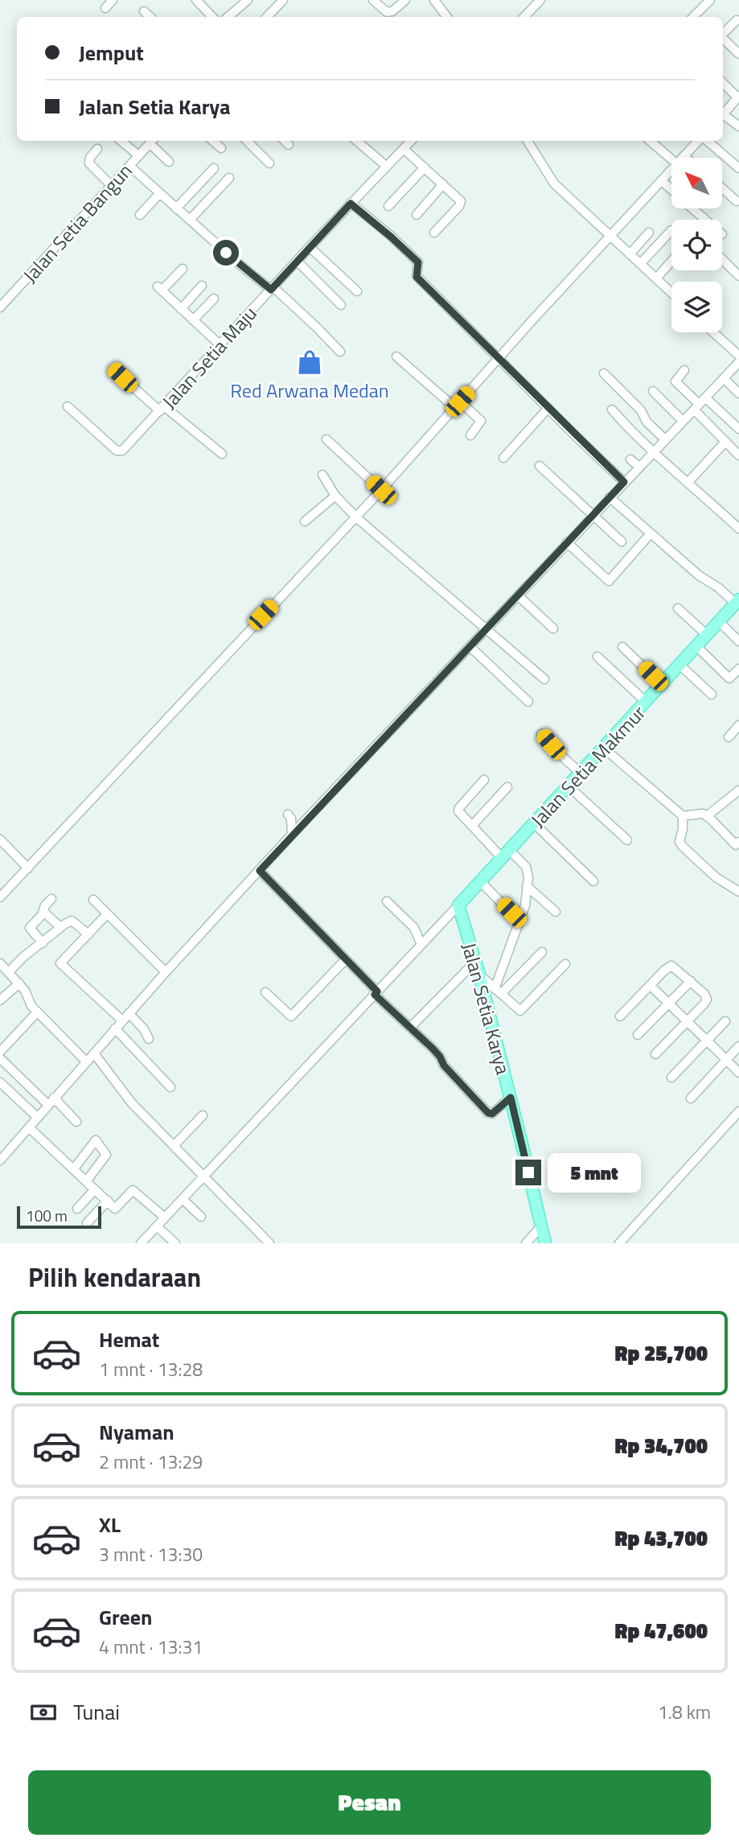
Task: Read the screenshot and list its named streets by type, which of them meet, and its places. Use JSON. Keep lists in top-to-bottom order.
{
  "streets": {
    "main road": ["Jalan Setia Makmur", "Jalan Setia Karya"],
    "street": ["Jalan Setia Bangun", "Jalan Setia Maju"]
  },
  "crossings": [
    ["Jalan Setia Makmur", "Jalan Setia Karya"]
  ],
  "places": {
    "shop": ["Red Arwana Medan"]
  },
  "scale_bar": "100 m",
  "north": "top left",
  "page": {
    "banner": ["Jemput", "Jalan Setia Karya"],
    "bubble": "5 mnt",
    "scale": "100 m",
    "heading": "Pilih kendaraan",
    "list": [
      {
        "name": "Hemat",
        "note": "1 mnt · 13:28",
        "value": "Rp 25,700"
      },
      {
        "name": "Nyaman",
        "note": "2 mnt · 13:29",
        "value": "Rp 34,700"
      },
      {
        "name": "XL",
        "note": "3 mnt · 13:30",
        "value": "Rp 43,700"
      },
      {
        "name": "Green",
        "note": "4 mnt · 13:31",
        "value": "Rp 47,600"
      }
    ],
    "pay": ["Tunai", "1.8 km"],
    "buttons": "Pesan"
  }
}
